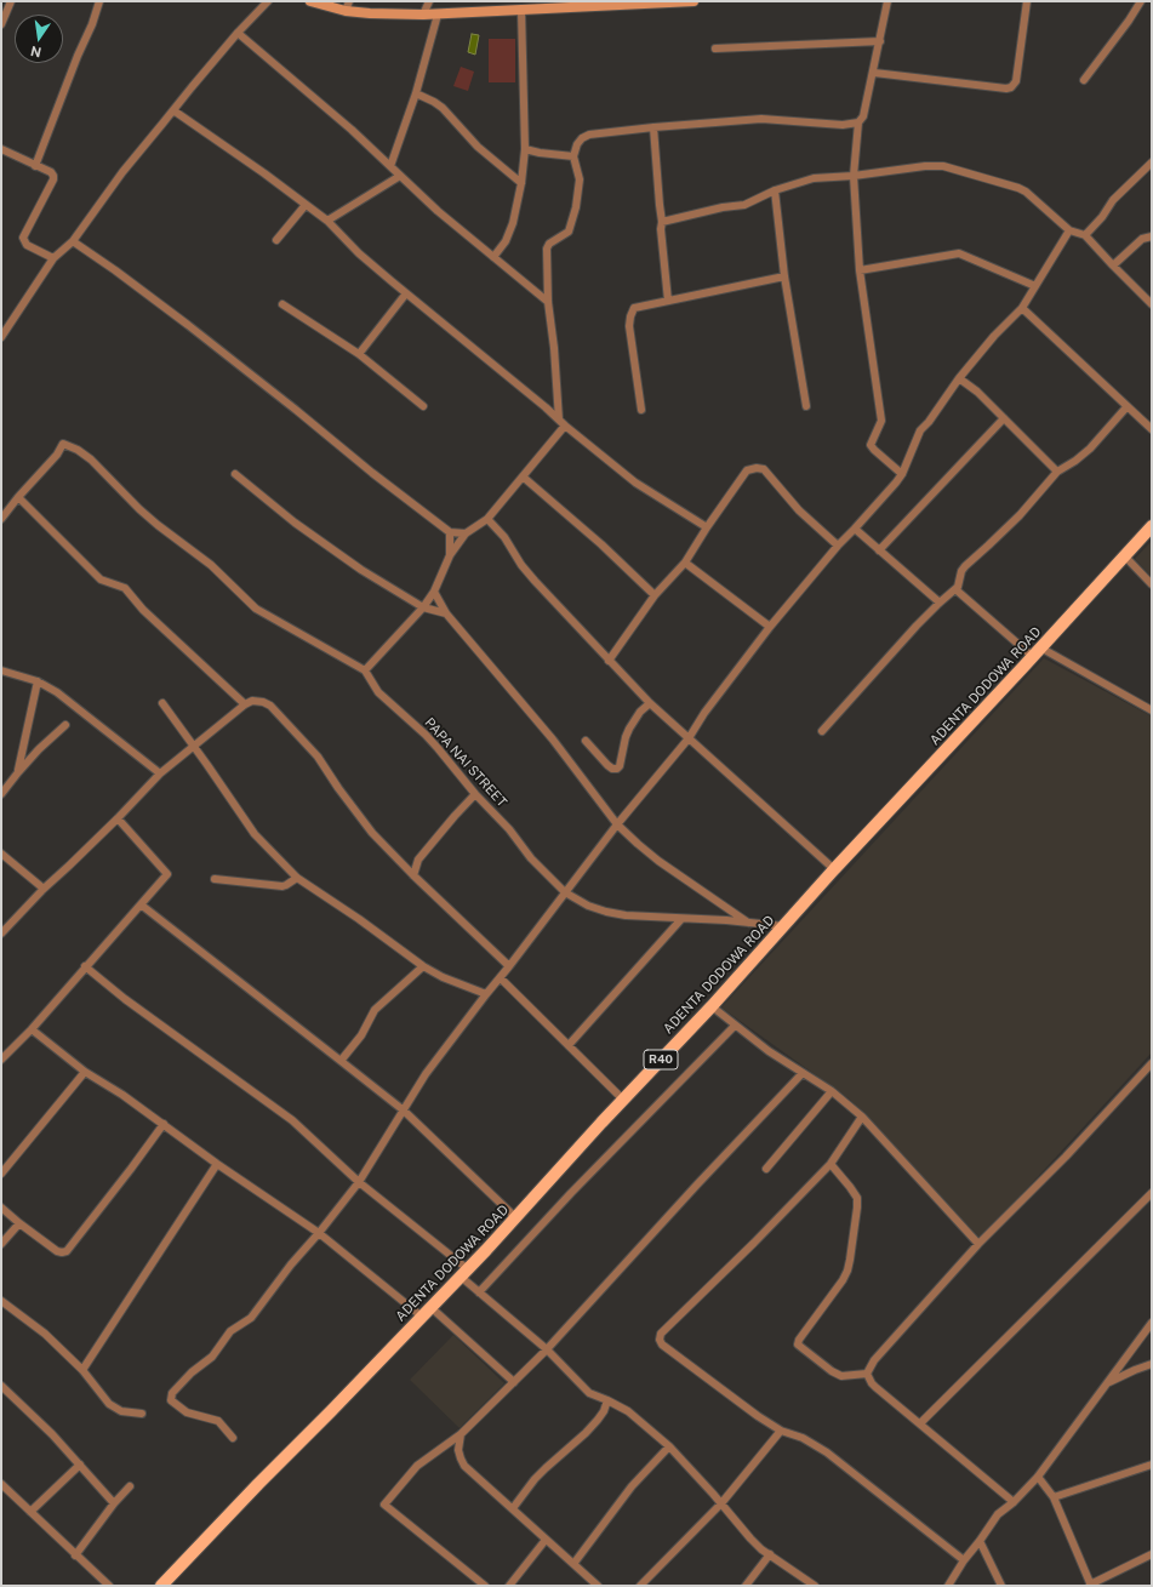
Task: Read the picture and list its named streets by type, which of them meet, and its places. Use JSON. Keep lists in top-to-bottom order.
{
  "streets": {
    "main road": ["ADENTA DODOWA ROAD", "R40"],
    "street": ["PAPA NAI STREET"]
  },
  "crossings": [
    ["ADENTA DODOWA ROAD", "PAPA NAI STREET"]
  ],
  "north": "bottom"
}
